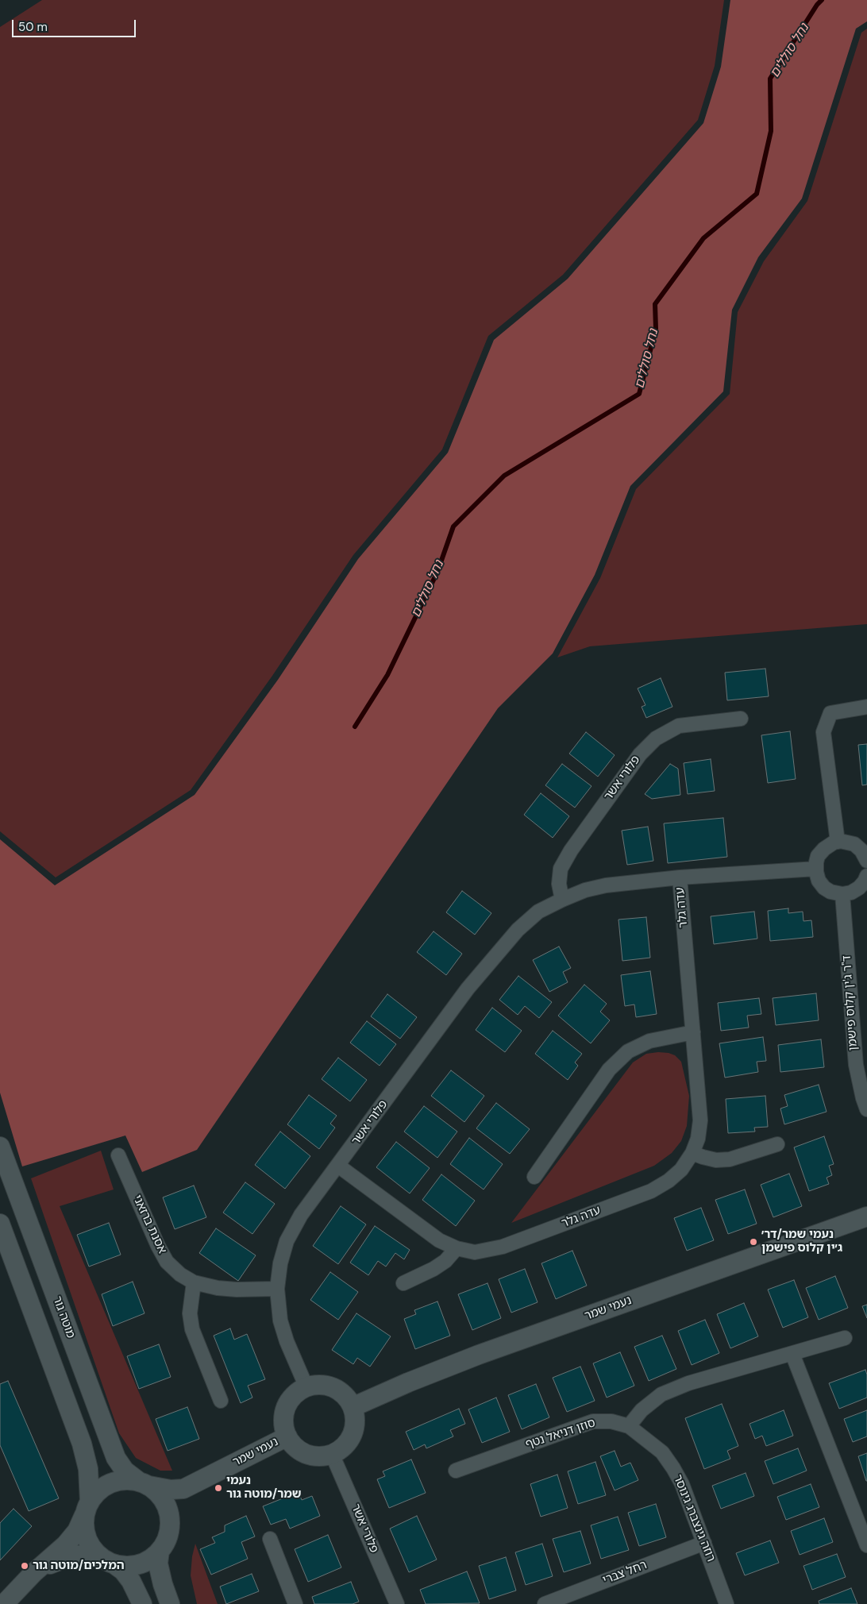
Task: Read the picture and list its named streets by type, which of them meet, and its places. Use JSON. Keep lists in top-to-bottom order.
{
  "streets": {
    "street": [
      "פלורי אשר",
      "עדה גלר",
      "ד\"ר ג'ין קלוס פישמן",
      "אסנת ברזאני",
      "נעמי שמר",
      "מוטה גור",
      "סוזן דניאל נטף",
      "רוזה גינצברג גינוסר",
      "רחל צברי"
    ]
  },
  "crossings": [
    ["פלורי אשר", "עדה גלר"],
    ["פלורי אשר", "אסנת ברזאני"],
    ["פלורי אשר", "נעמי שמר"],
    ["נעמי שמר", "מוטה גור"],
    ["סוזן דניאל נטף", "רוזה גינצברג גינוסר"],
    ["רוזה גינצברג גינוסר", "רחל צברי"]
  ],
  "water": ["נחל סוללים"],
  "places": ["נעמי שמר/דר׳ ג׳ין קלוס פישמן", "נעמי שמר/מוטה גור", "המלכים/מוטה גור"],
  "scale_bar": "50 m"
}
